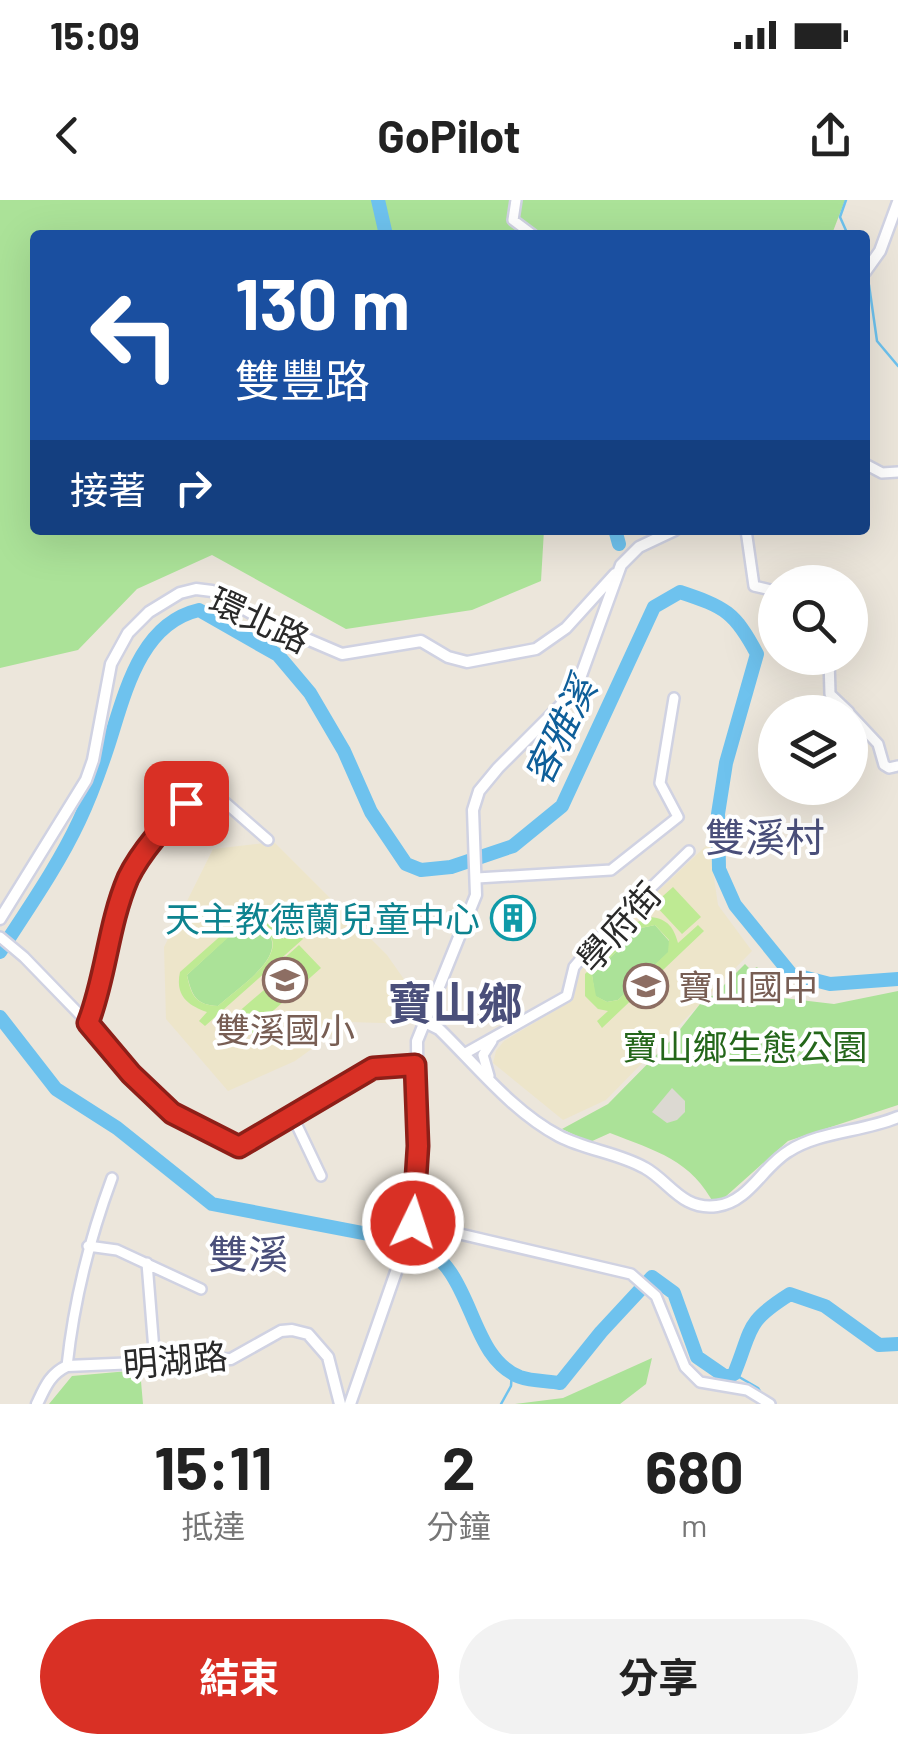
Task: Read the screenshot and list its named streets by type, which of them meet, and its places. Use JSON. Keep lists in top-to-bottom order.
{
  "streets": {
    "street": ["環北路", "學府街", "明湖路"]
  },
  "districts": ["雙溪村", "寶山鄉", "雙溪"],
  "water": ["客雅溪"],
  "parks": ["寶山鄉生態公園"],
  "places": {
    "building": ["天主教德蘭兒童中心"],
    "school or university": ["雙溪國小", "寶山國中"]
  },
  "page": {
    "status": "15:09",
    "header": "GoPilot",
    "turn": ["130 m", "雙豐路"],
    "then": "接著",
    "eta": [
      "15:11",
      "抵達",
      "2",
      "分鐘",
      "680",
      "m"
    ],
    "buttons": ["結束", "分享"]
  }
}
